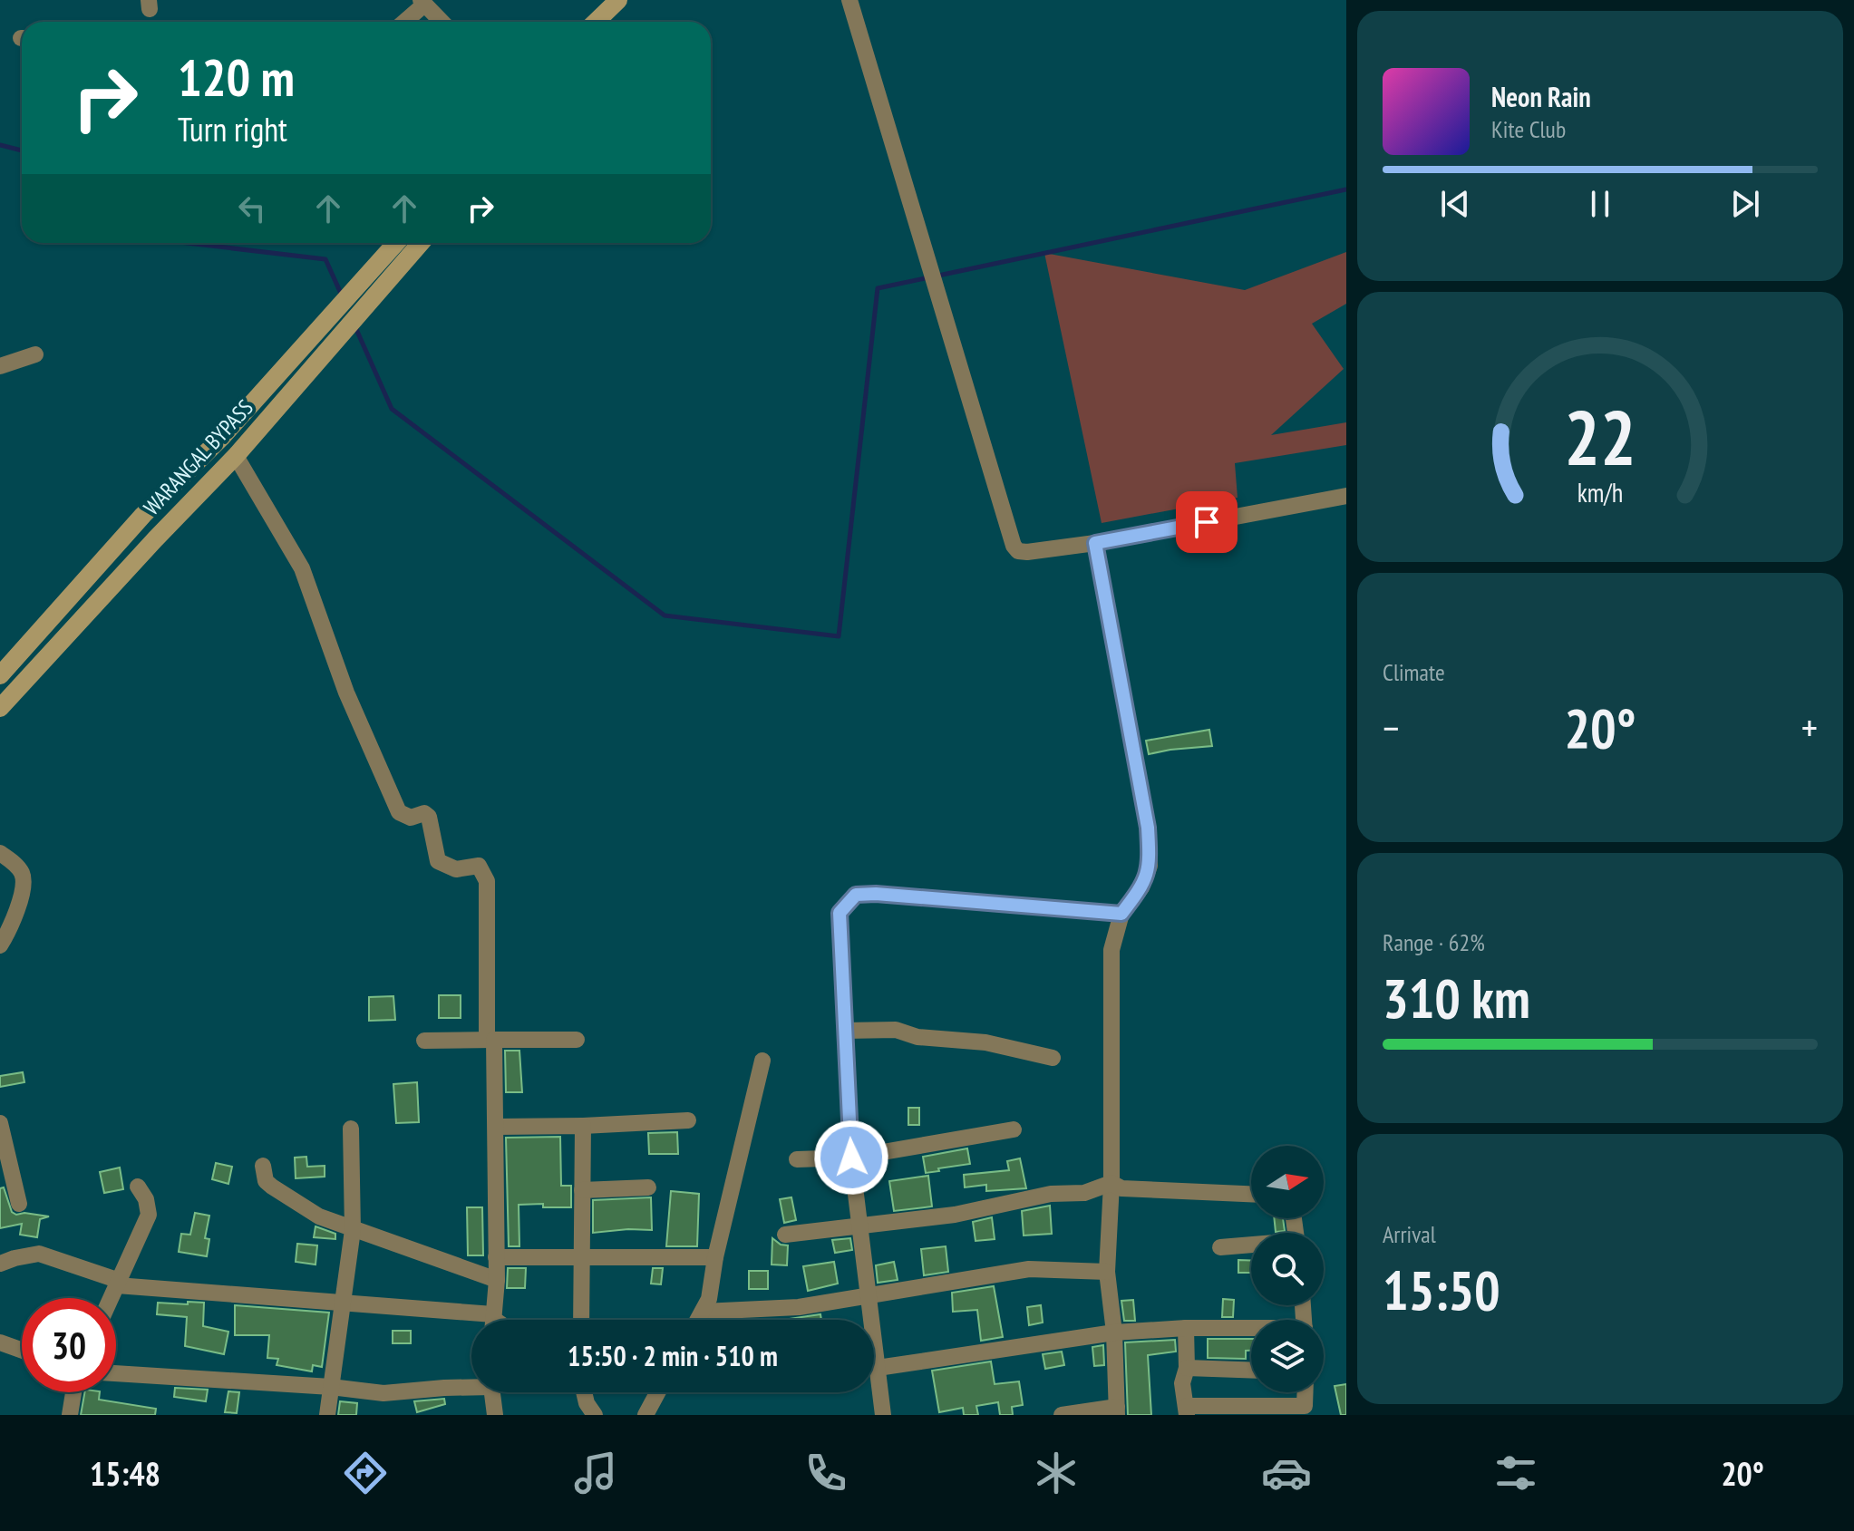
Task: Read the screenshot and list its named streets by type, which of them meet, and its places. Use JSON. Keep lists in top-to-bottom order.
{
  "streets": {
    "main road": ["WARANGAL BYPASS"]
  },
  "north": "right",
  "page": {
    "turn": ["120 m", "Turn right"],
    "song": ["Neon Rain", "Kite Club"],
    "tile": [
      "Climate",
      ["Range · 62%", "310 km"],
      ["Arrival", "15:50"]
    ],
    "heat": ["−", "20°", "+"],
    "limit": "30",
    "trip": "15:50 · 2 min · 510 m",
    "tabs": ["15:48", "20°"],
    "gauge": ["22", "km/h"]
  }
}
